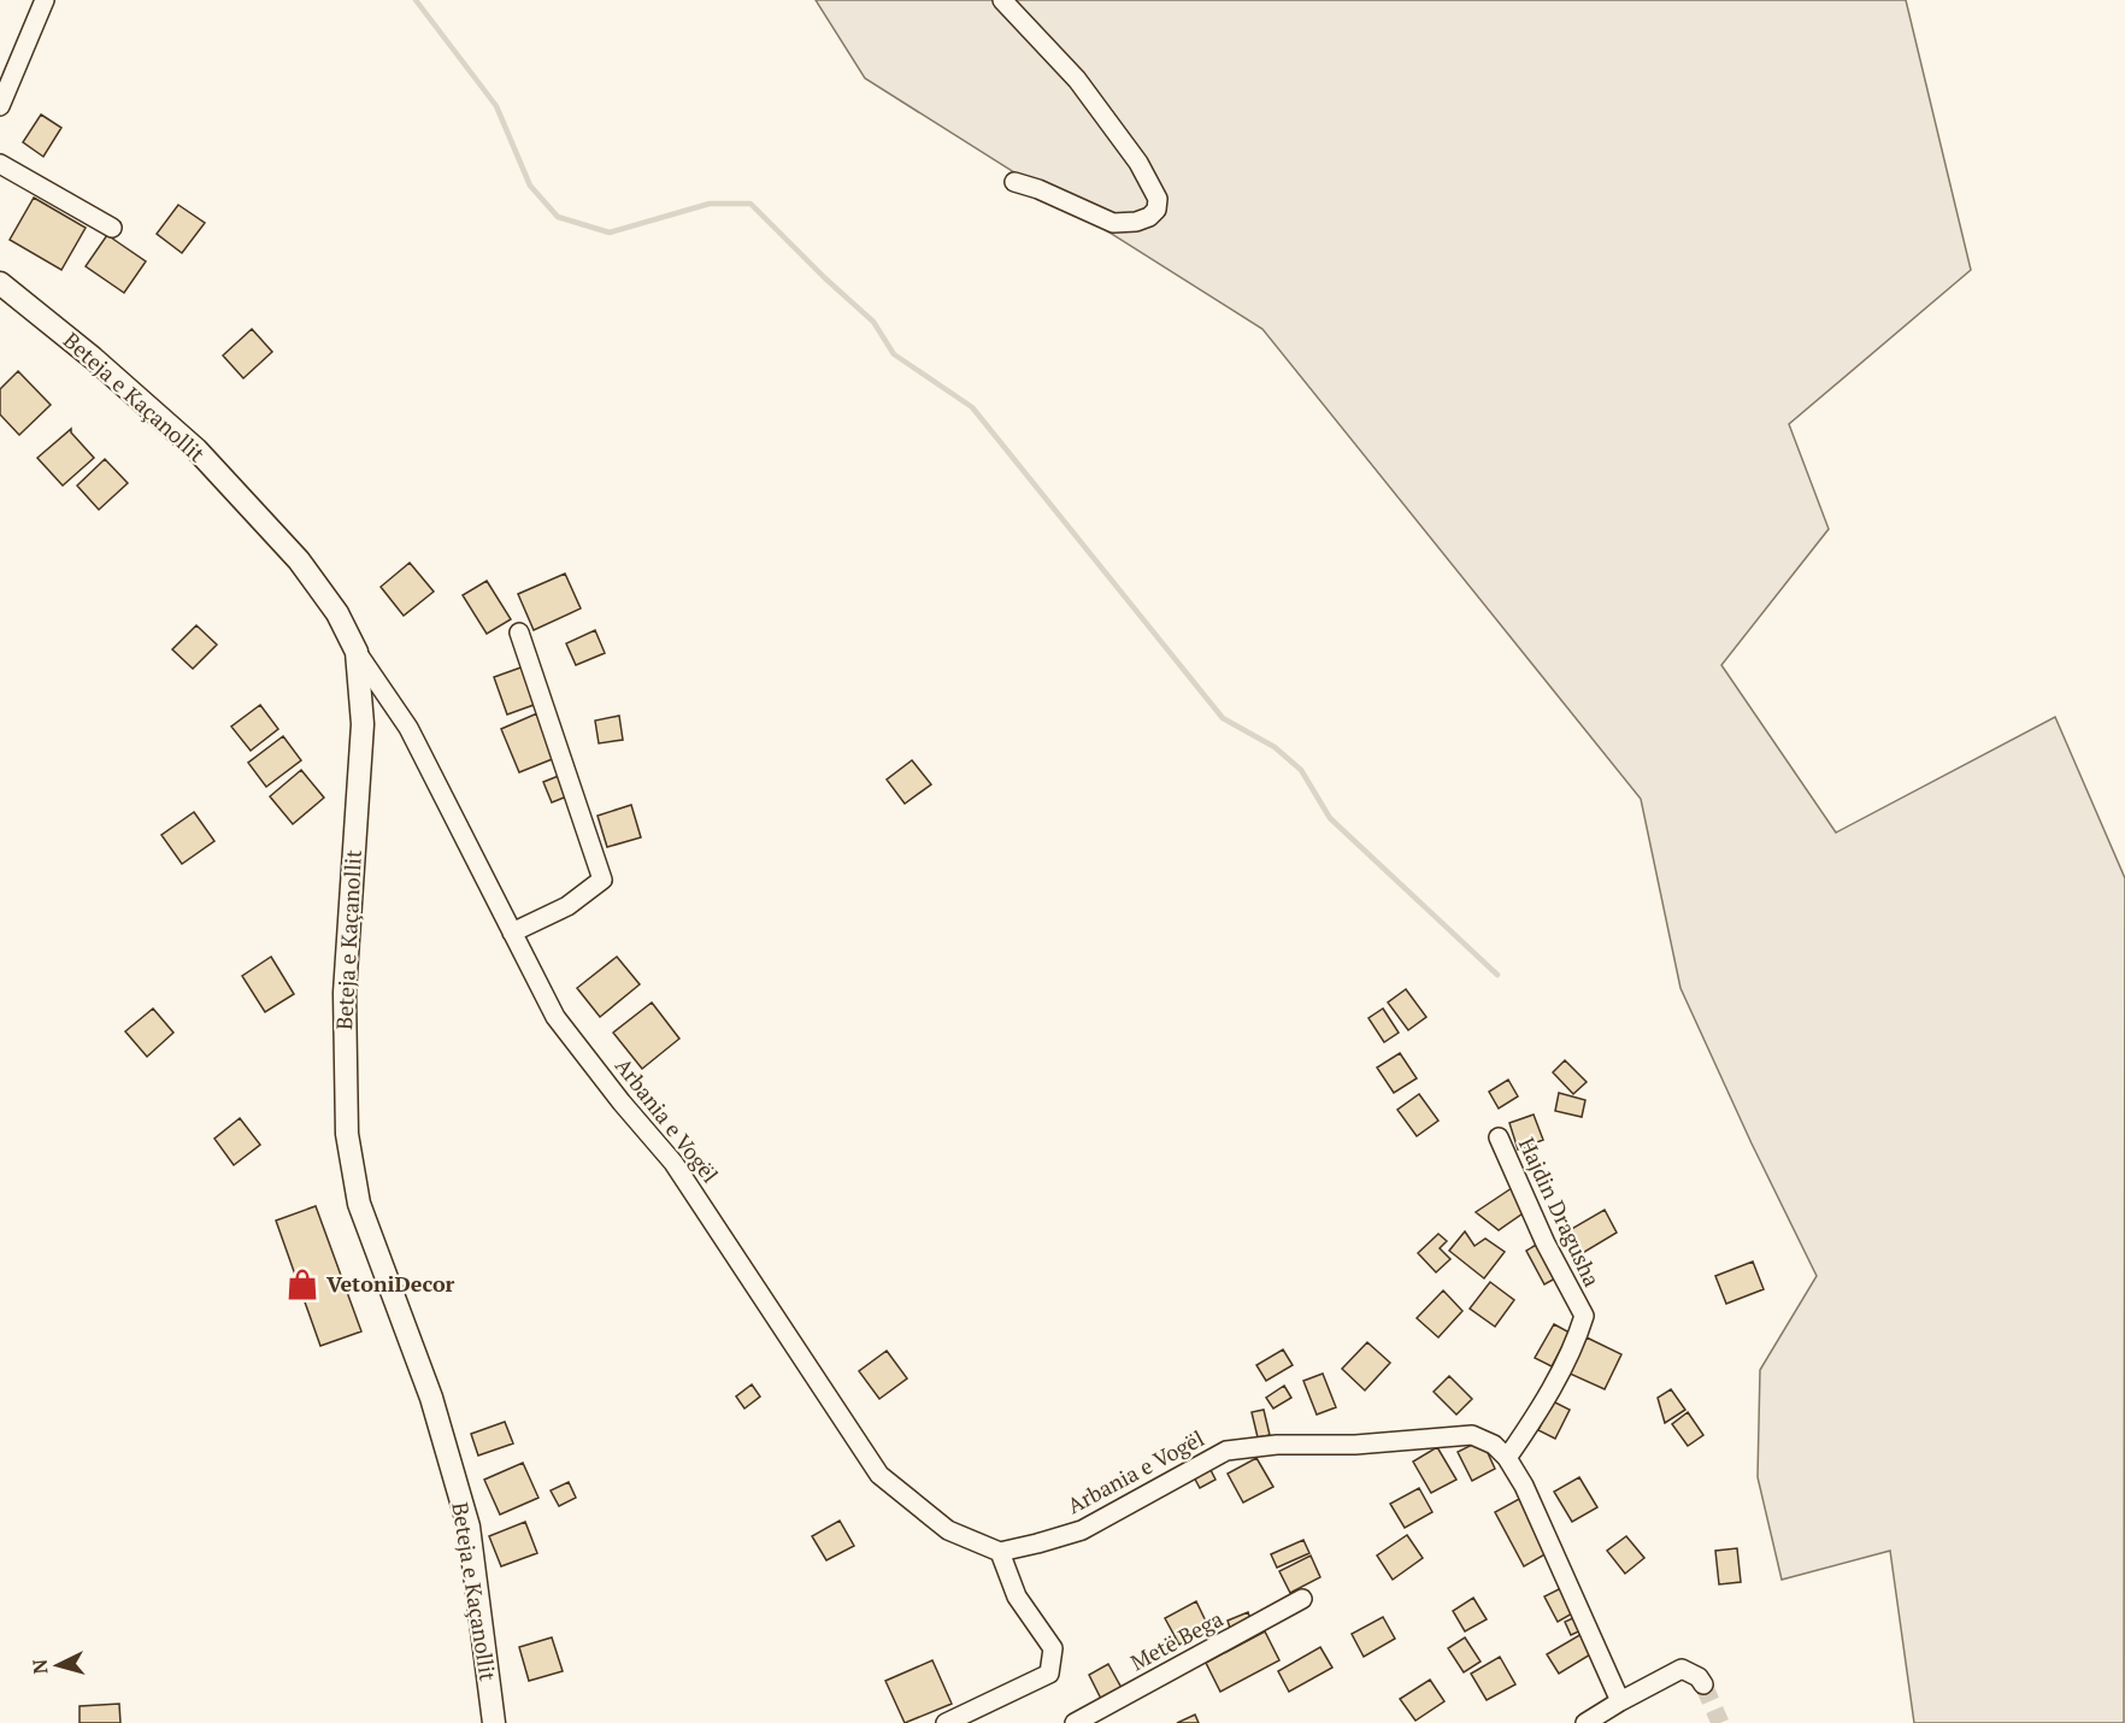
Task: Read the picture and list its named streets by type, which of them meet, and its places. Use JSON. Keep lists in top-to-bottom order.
{
  "streets": {
    "street": [
      "Beteja e Kaçanollit",
      "Arbania e Vogël",
      "Hajdin Dragusha",
      "Metë Bega"
    ]
  },
  "crossings": [
    ["Beteja e Kaçanollit", "Arbania e Vogël"],
    ["Arbania e Vogël", "Hajdin Dragusha"]
  ],
  "places": {
    "shop": ["VetoniDecor"]
  },
  "north": "left"
}
